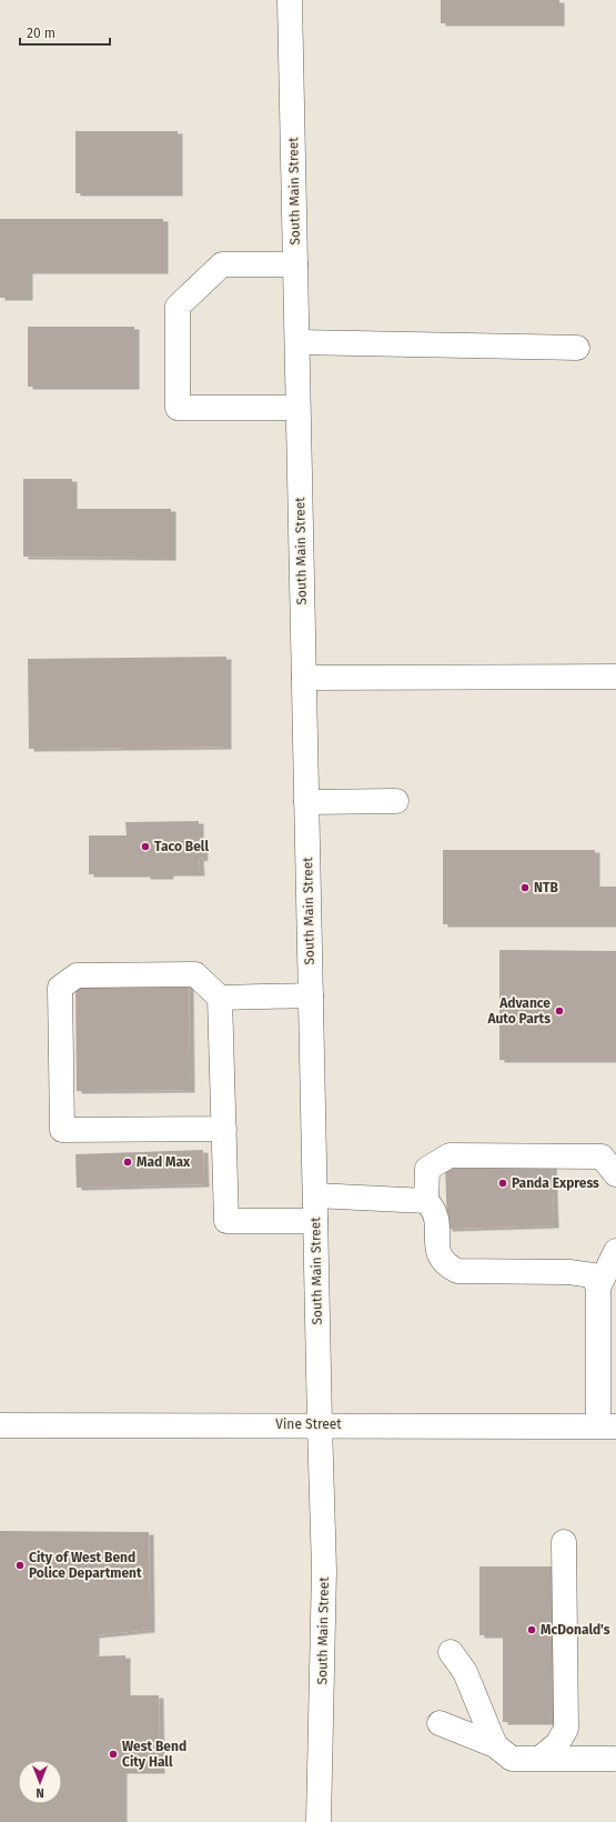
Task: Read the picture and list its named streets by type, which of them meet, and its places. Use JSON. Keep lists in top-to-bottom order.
{
  "streets": {
    "main road": ["South Main Street", "Vine Street"]
  },
  "crossings": [
    ["South Main Street", "Vine Street"]
  ],
  "places": [
    "Taco Bell",
    "NTB",
    "Advance Auto Parts",
    "Mad Max",
    "Panda Express",
    "City of West Bend Police Department",
    "McDonald's",
    "West Bend City Hall"
  ],
  "scale_bar": "20 m",
  "north": "bottom"
}
